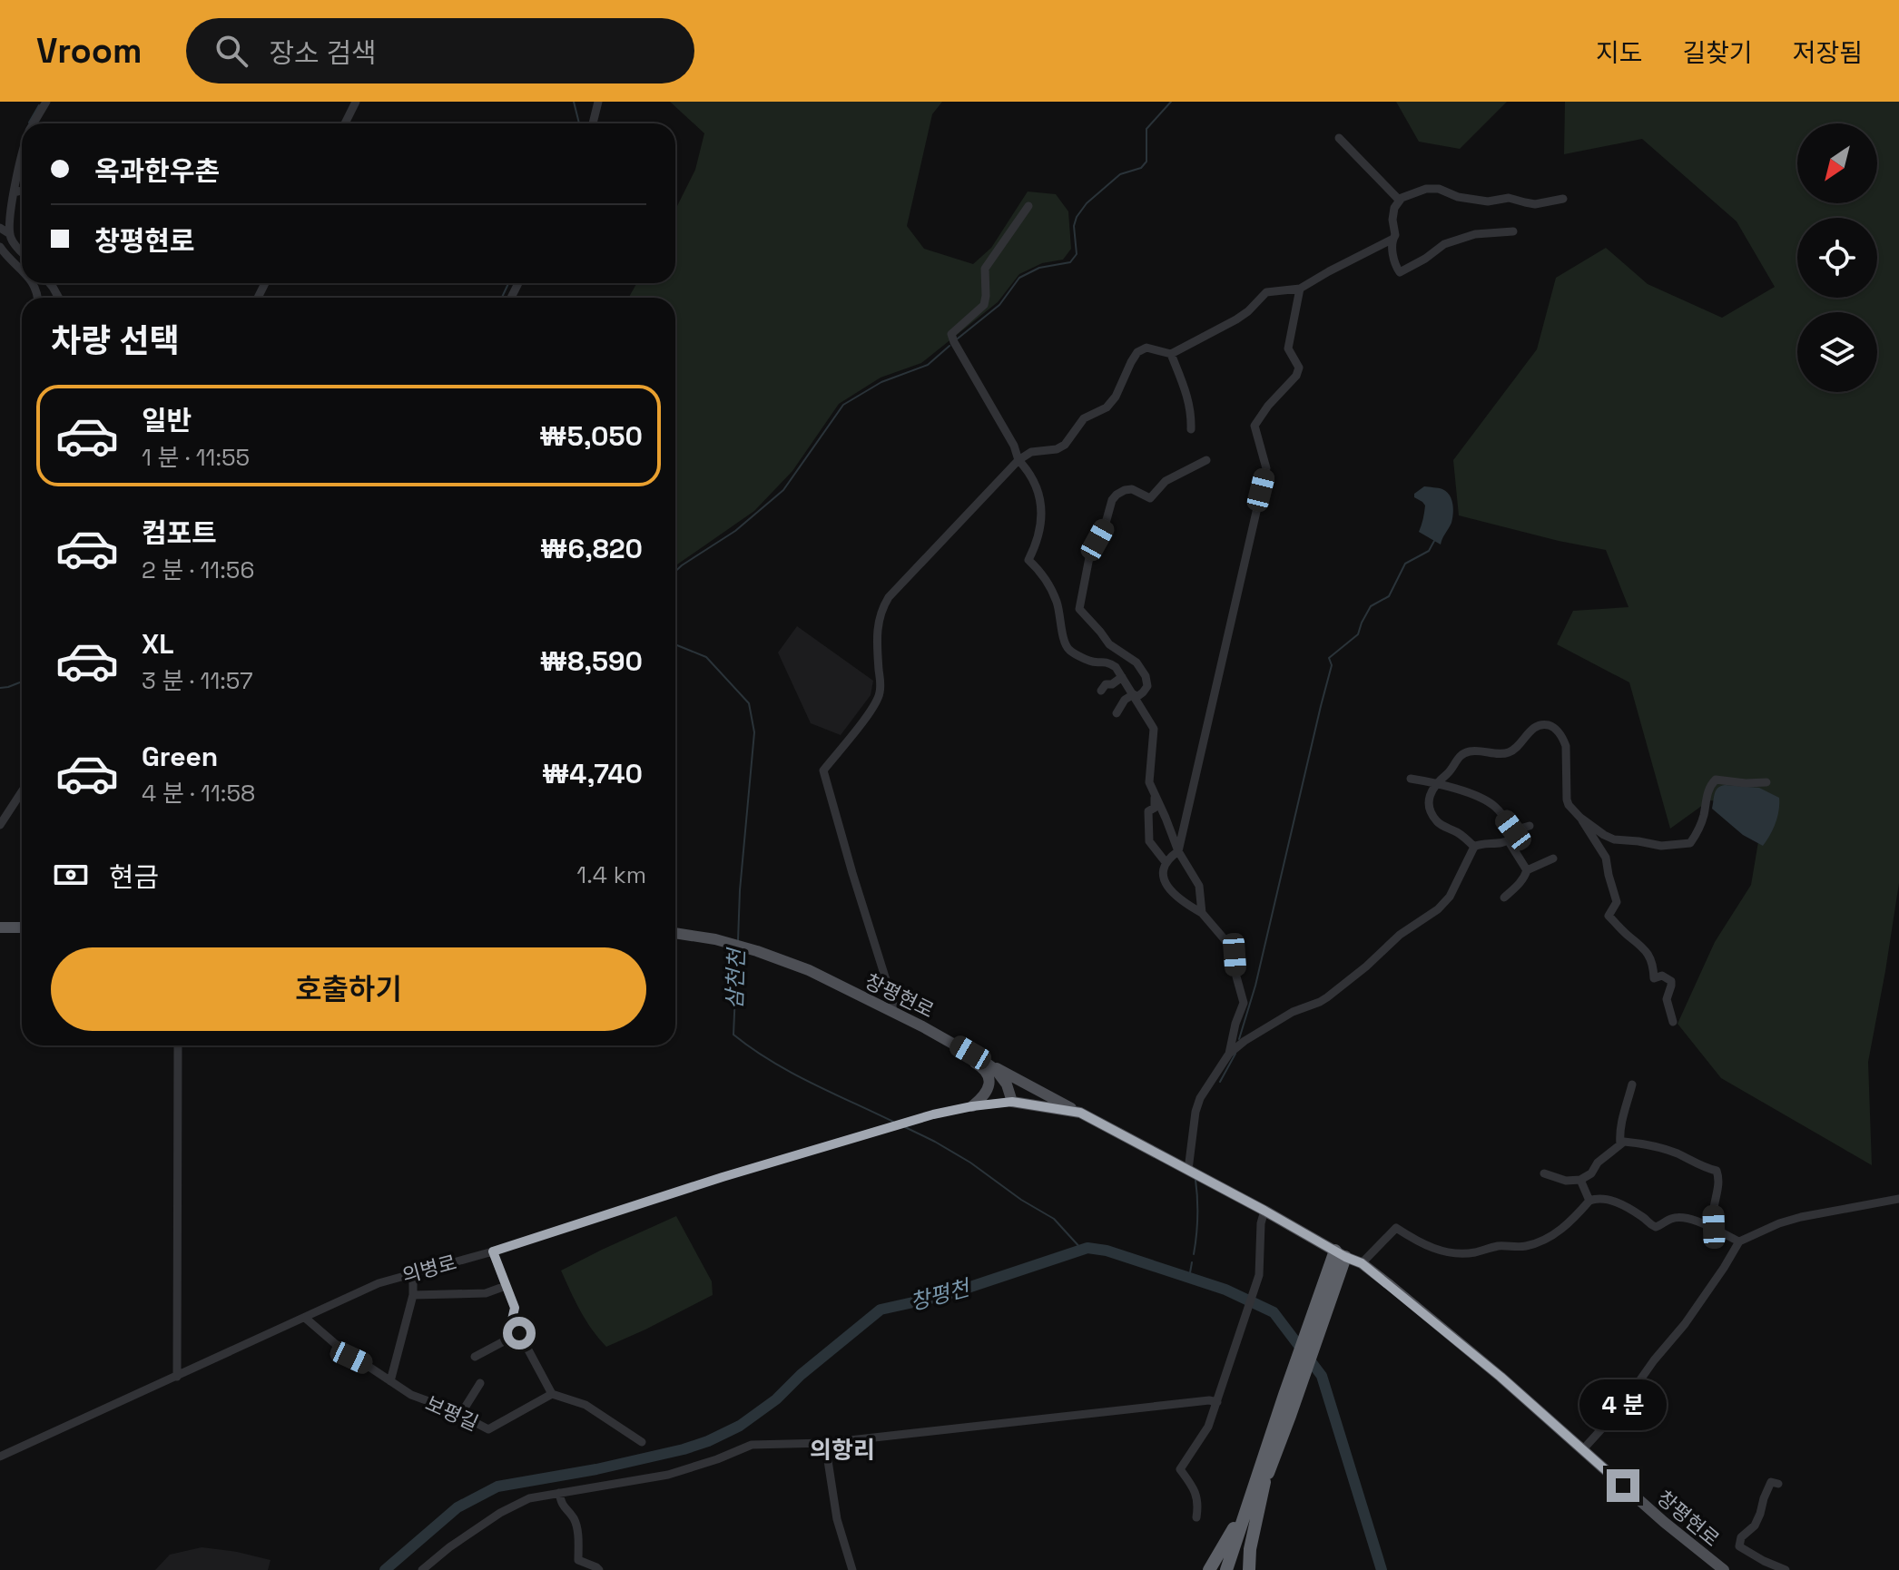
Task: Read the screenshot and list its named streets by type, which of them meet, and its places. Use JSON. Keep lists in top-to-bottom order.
{
  "streets": {
    "main road": ["창평현로"],
    "street": ["의병로", "보평길"]
  },
  "crossings": [
    ["의병로", "보평길"]
  ],
  "districts": ["의항리"],
  "water": ["삼천천", "창평천"],
  "north": "bottom left",
  "page": {
    "header": "Vroom",
    "search": "장소 검색",
    "nav": ["지도", "길찾기", "저장됨"],
    "banner": ["옥과한우촌", "창평현로"],
    "heading": "차량 선택",
    "list": [
      {
        "name": "일반",
        "note": "1 분 · 11:55",
        "value": "₩5,050"
      },
      {
        "name": "컴포트",
        "note": "2 분 · 11:56",
        "value": "₩6,820"
      },
      {
        "name": "XL",
        "note": "3 분 · 11:57",
        "value": "₩8,590"
      },
      {
        "name": "Green",
        "note": "4 분 · 11:58",
        "value": "₩4,740"
      }
    ],
    "pay": ["현금", "1.4 km"],
    "buttons": "호출하기",
    "bubble": "4 분"
  }
}
